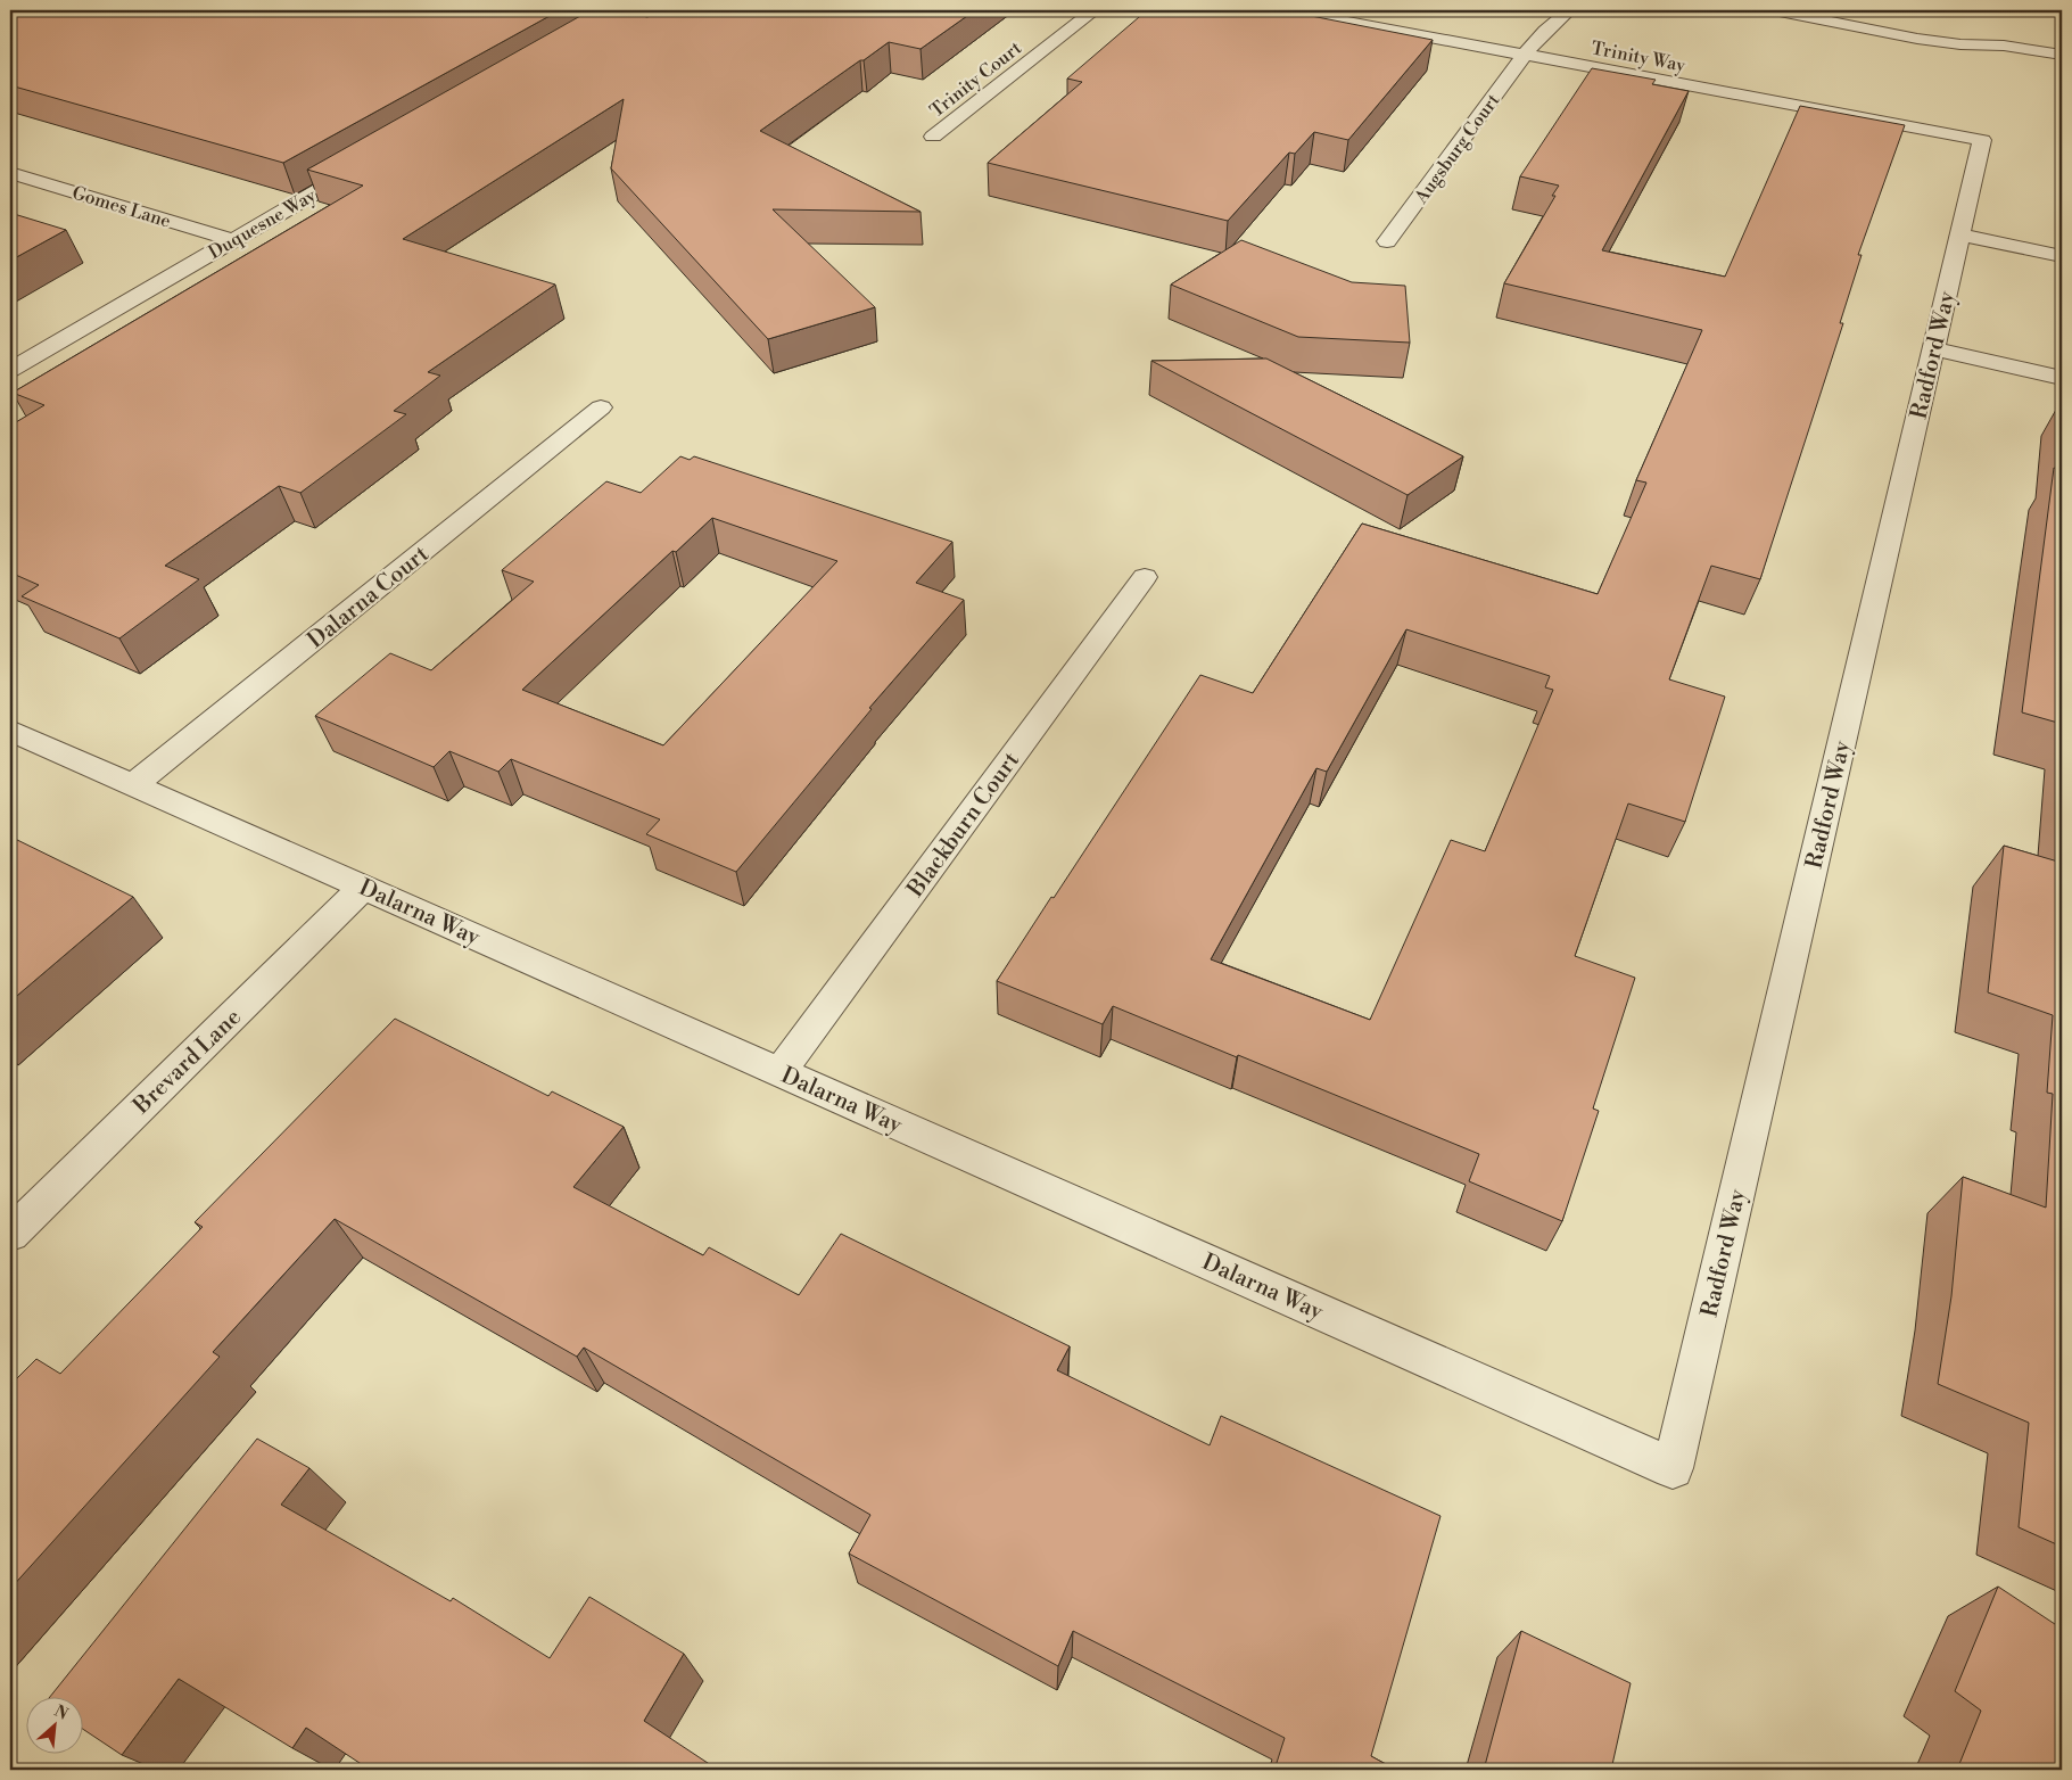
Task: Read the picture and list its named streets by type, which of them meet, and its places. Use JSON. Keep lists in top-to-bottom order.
{
  "streets": {
    "street": [
      "Trinity Way",
      "Trinity Court",
      "Augsburg Court",
      "Gomes Lane",
      "Duquesne Way",
      "Radford Way",
      "Dalarna Court",
      "Blackburn Court",
      "Dalarna Way",
      "Brevard Lane"
    ]
  },
  "crossings": [
    ["Trinity Way", "Augsburg Court"],
    ["Trinity Way", "Radford Way"],
    ["Gomes Lane", "Duquesne Way"],
    ["Radford Way", "Dalarna Way"],
    ["Dalarna Court", "Dalarna Way"],
    ["Blackburn Court", "Dalarna Way"],
    ["Dalarna Way", "Brevard Lane"]
  ],
  "north": "top right"
}
